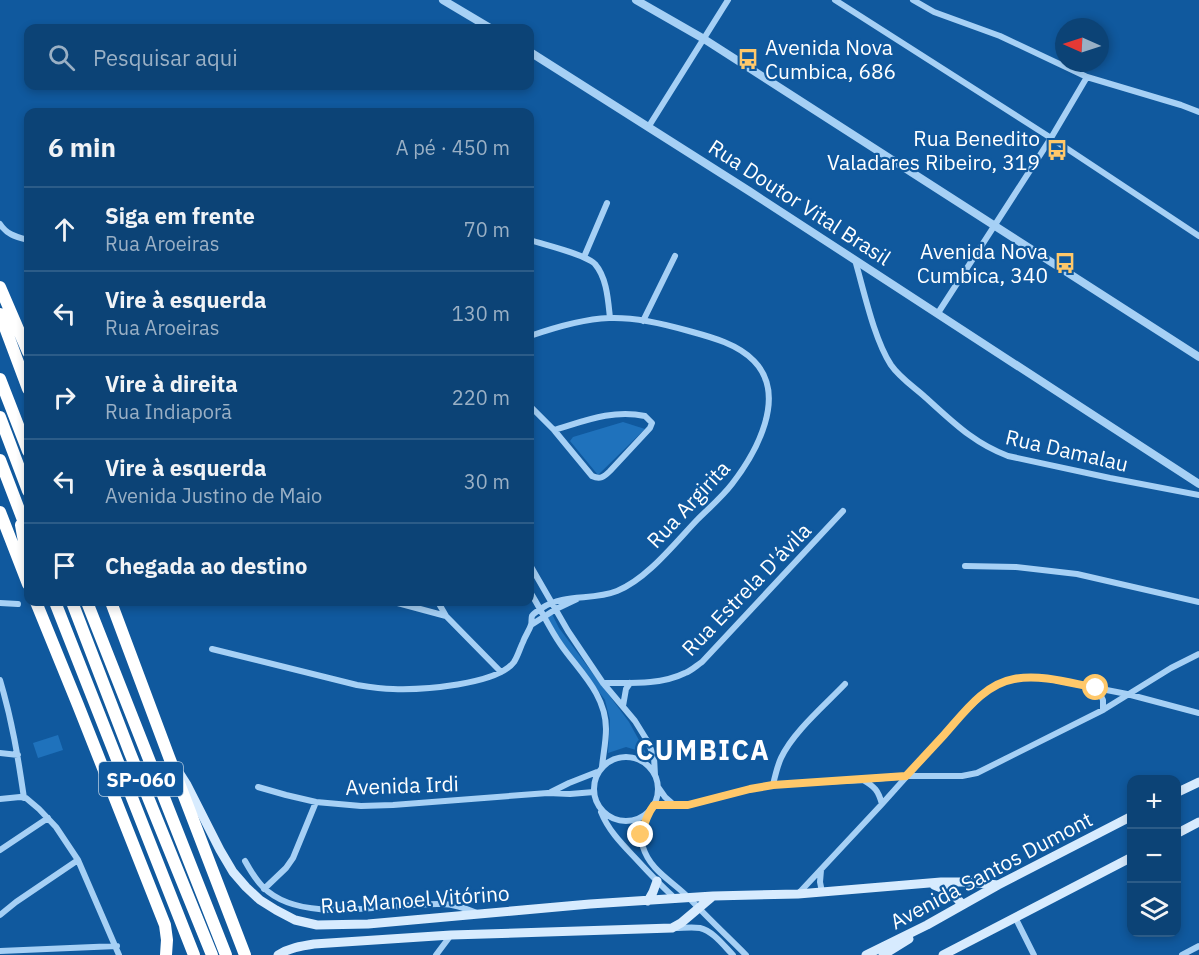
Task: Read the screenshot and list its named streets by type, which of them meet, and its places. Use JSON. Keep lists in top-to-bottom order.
{
  "streets": {
    "highway": ["SP-060"],
    "main road": ["Avenida Santos Dumont", "Rua Manoel Vitórino"],
    "street": [
      "Rua Doutor Vital Brasil",
      "Rua Damalau",
      "Rua Argirita",
      "Rua Estrela D'ávila",
      "Avenida Irdi"
    ]
  },
  "crossings": [
    ["Rua Doutor Vital Brasil", "Rua Damalau"],
    ["SP-060", "Rua Manoel Vitórino"],
    ["Avenida Santos Dumont", "Rua Manoel Vitórino"]
  ],
  "districts": ["CUMBICA"],
  "places": {
    "bus stop": ["Avenida Nova Cumbica, 686", "Rua Benedito Valadares Ribeiro, 319", "Avenida Nova Cumbica, 340"]
  },
  "north": "left",
  "page": {
    "search": "Pesquisar aqui",
    "heading": ["6 min", "A pé · 450 m"],
    "list": [
      ["Siga em frente", "Rua Aroeiras", "70 m"],
      ["Vire à esquerda", "Rua Aroeiras", "130 m"],
      ["Vire à direita", "Rua Indiaporã", "220 m"],
      ["Vire à esquerda", "Avenida Justino de Maio", "30 m"],
      "Chegada ao destino"
    ],
    "map_buttons": ["+", "−"]
  }
}
